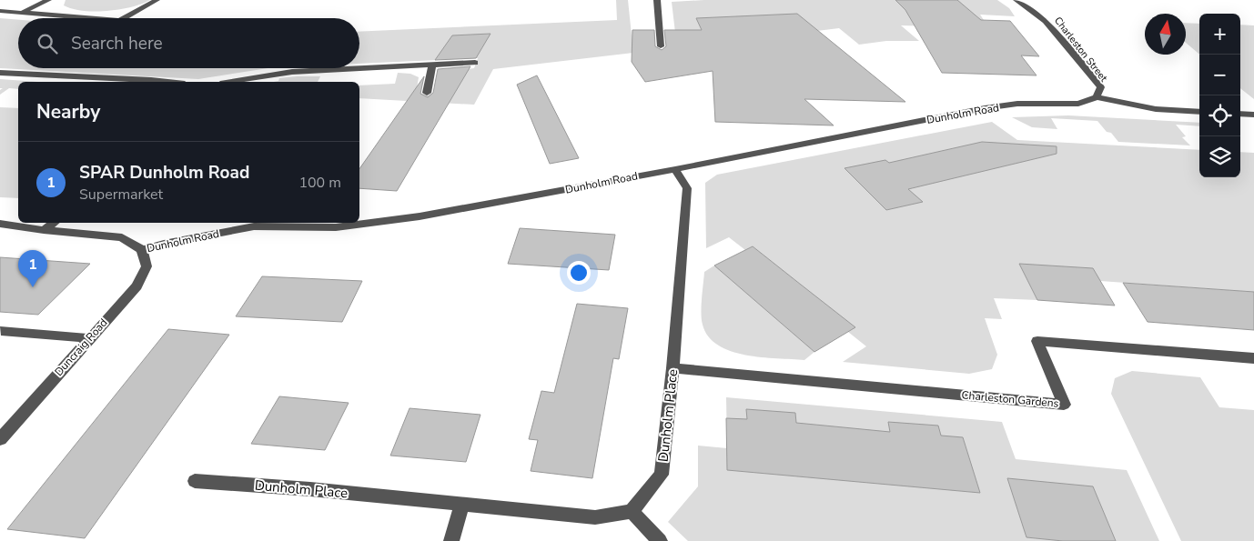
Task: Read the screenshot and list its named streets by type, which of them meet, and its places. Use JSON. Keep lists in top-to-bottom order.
{
  "streets": {
    "street": [
      "Charleston Street",
      "Dunholm Road",
      "Duncraig Road",
      "Charleston Gardens",
      "Dunholm Place"
    ]
  },
  "crossings": [
    ["Charleston Street", "Dunholm Road"],
    ["Dunholm Road", "Duncraig Road"],
    ["Dunholm Road", "Dunholm Place"],
    ["Charleston Gardens", "Dunholm Place"]
  ],
  "north": "top",
  "page": {
    "map_buttons": ["+", "−"],
    "search": "Search here",
    "heading": "Nearby",
    "list": [
      {
        "mark": "1",
        "name": "SPAR Dunholm Road",
        "note": "Supermarket",
        "value": "100 m"
      }
    ],
    "pins": "1"
  }
}
